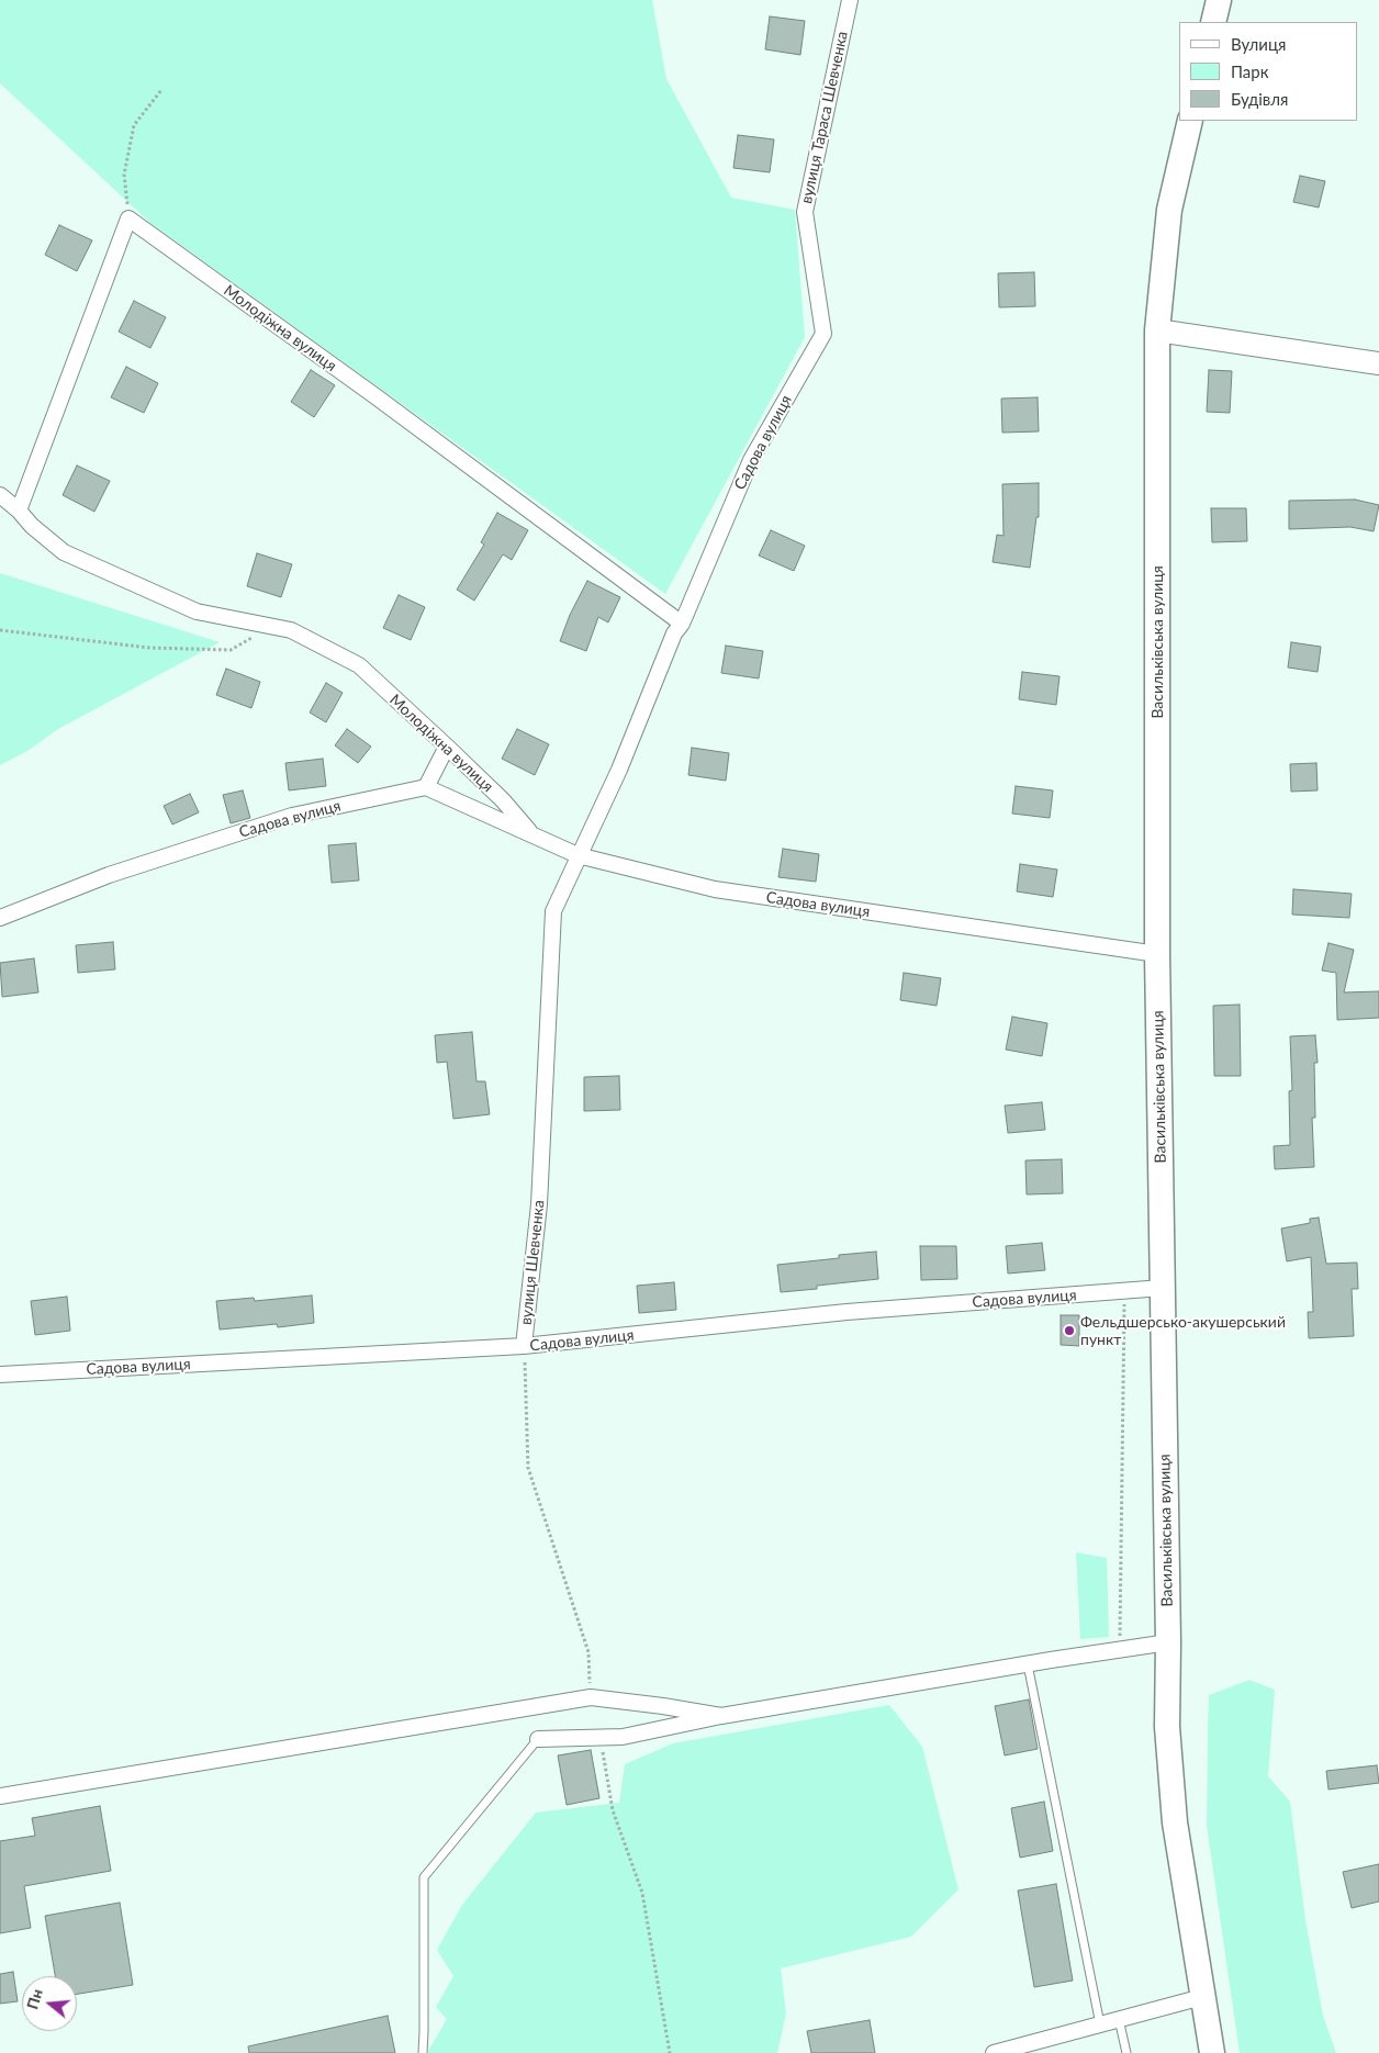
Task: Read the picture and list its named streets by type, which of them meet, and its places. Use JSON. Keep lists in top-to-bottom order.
{
  "streets": {
    "main road": ["Васильківська вулиця"],
    "street": [
      "вулиця Тараса Шевченка",
      "Молодіжна вулиця",
      "Садова вулиця",
      "вулиця Шевченка"
    ]
  },
  "crossings": [
    ["вулиця Тараса Шевченка", "Садова вулиця"],
    ["Молодіжна вулиця", "Садова вулиця"],
    ["Садова вулиця", "Васильківська вулиця"],
    ["Садова вулиця", "вулиця Шевченка"]
  ],
  "places": ["Фельдшерсько-акушерський пункт"],
  "legend": ["Вулиця", "Парк", "Будівля"],
  "north": "left"
}
